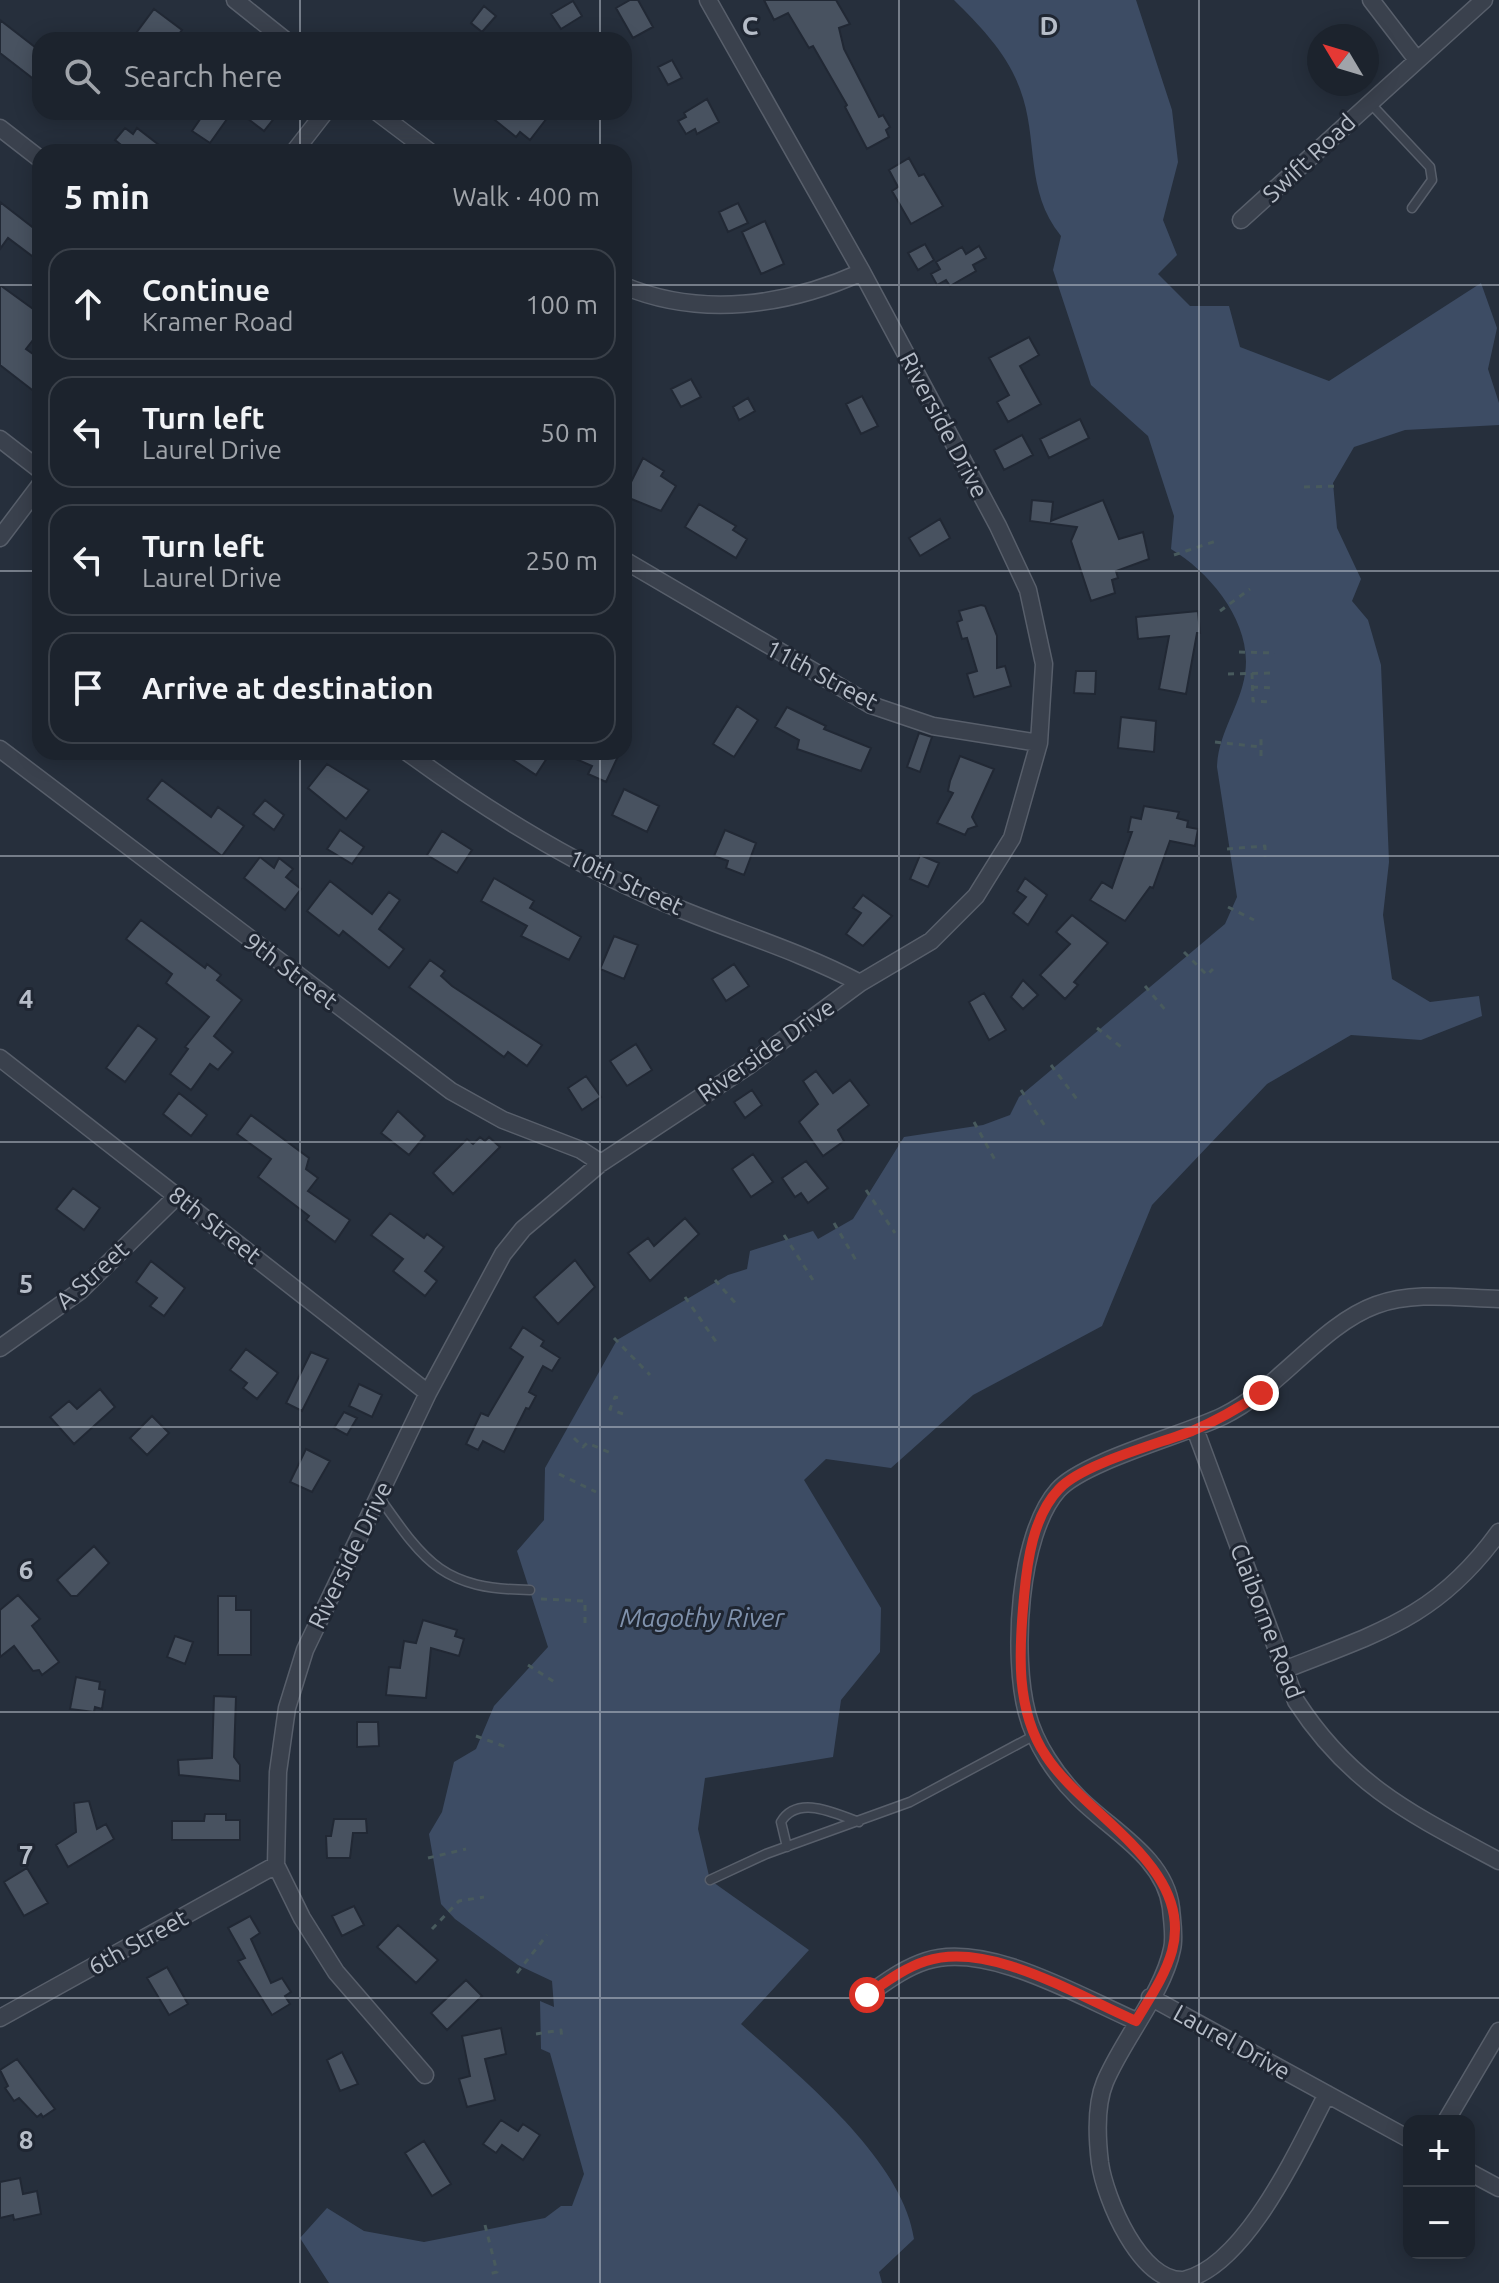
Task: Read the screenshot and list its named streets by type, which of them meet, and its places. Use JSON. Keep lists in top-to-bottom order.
{
  "streets": {
    "street": [
      "Swift Road",
      "Riverside Drive",
      "11th Street",
      "10th Street",
      "9th Street",
      "8th Street",
      "A Street",
      "Claiborne Road",
      "6th Street",
      "Laurel Drive"
    ]
  },
  "crossings": [
    ["Riverside Drive", "11th Street"],
    ["Riverside Drive", "10th Street"],
    ["Riverside Drive", "9th Street"],
    ["Riverside Drive", "8th Street"],
    ["Riverside Drive", "6th Street"],
    ["8th Street", "A Street"],
    ["Claiborne Road", "Laurel Drive"]
  ],
  "water": ["Magothy River"],
  "north": "top left",
  "page": {
    "search": "Search here",
    "heading": ["5 min", "Walk · 400 m"],
    "list": [
      ["Continue", "Kramer Road", "100 m"],
      ["Turn left", "Laurel Drive", "50 m"],
      ["Turn left", "Laurel Drive", "250 m"],
      "Arrive at destination"
    ],
    "map_buttons": ["+", "−"]
  },
  "grid": {
    "columns": ["C", "D"],
    "rows": [
      "4",
      "5",
      "6",
      "7",
      "8"
    ]
  }
}
